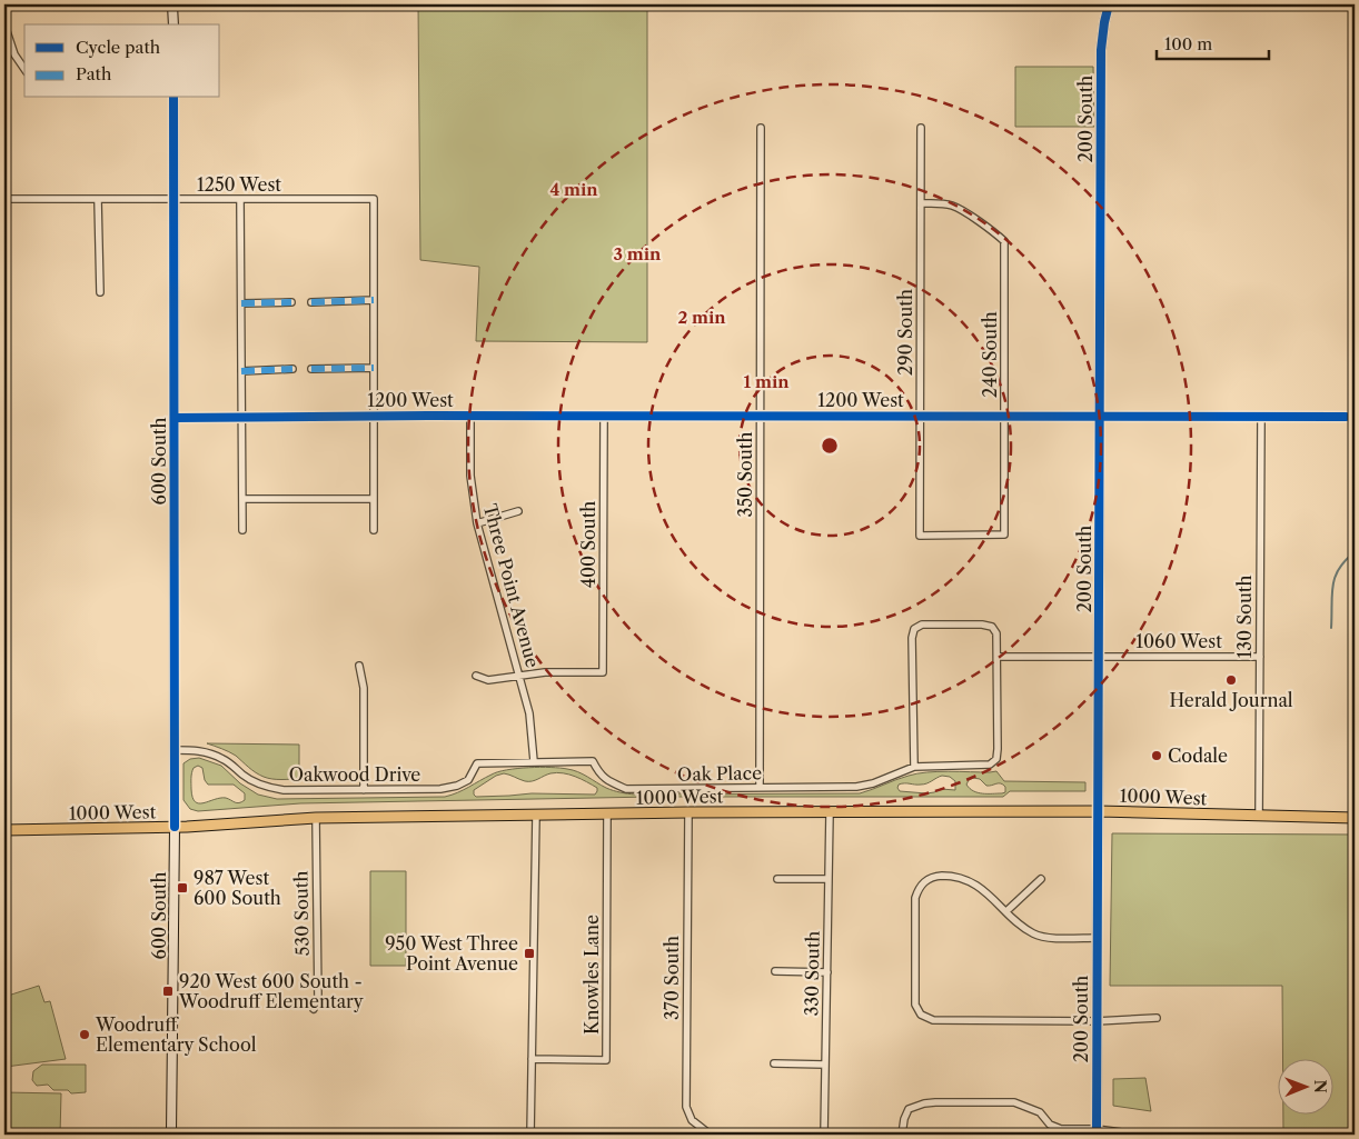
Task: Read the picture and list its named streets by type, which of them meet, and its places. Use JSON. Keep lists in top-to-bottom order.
{
  "streets": {
    "main road": ["1000 West"],
    "street": [
      "200 South",
      "1250 West",
      "290 South",
      "240 South",
      "1200 West",
      "600 South",
      "350 South",
      "400 South",
      "Three Point Avenue",
      "130 South",
      "1060 West",
      "Oak Place",
      "Oakwood Drive",
      "530 South",
      "330 South",
      "Knowles Lane",
      "370 South"
    ]
  },
  "crossings": [
    ["200 South", "1200 West"],
    ["200 South", "1060 West"],
    ["200 South", "1000 West"],
    ["1250 West", "600 South"],
    ["290 South", "240 South"],
    ["290 South", "1200 West"],
    ["240 South", "1200 West"],
    ["1200 West", "600 South"],
    ["1200 West", "350 South"],
    ["1200 West", "400 South"],
    ["1200 West", "Three Point Avenue"],
    ["1200 West", "130 South"],
    ["600 South", "Oakwood Drive"],
    ["600 South", "1000 West"],
    ["350 South", "Oak Place"],
    ["400 South", "Three Point Avenue"],
    ["Three Point Avenue", "Oak Place"],
    ["Three Point Avenue", "Oakwood Drive"],
    ["130 South", "1060 West"],
    ["130 South", "1000 West"],
    ["Oak Place", "Oakwood Drive"],
    ["1000 West", "530 South"],
    ["1000 West", "330 South"],
    ["1000 West", "Knowles Lane"],
    ["1000 West", "370 South"]
  ],
  "places": {
    "other": ["Herald Journal", "Codale", "Woodruff Elementary School"],
    "transit": ["987 West 600 South", "950 West Three Point Avenue", "920 West 600 South - Woodruff Elementary"]
  },
  "legend": ["Cycle path", "Path"],
  "scale_bar": "100 m",
  "north": "right",
  "rings": [
    "4 min",
    "3 min",
    "2 min",
    "1 min"
  ]
}
